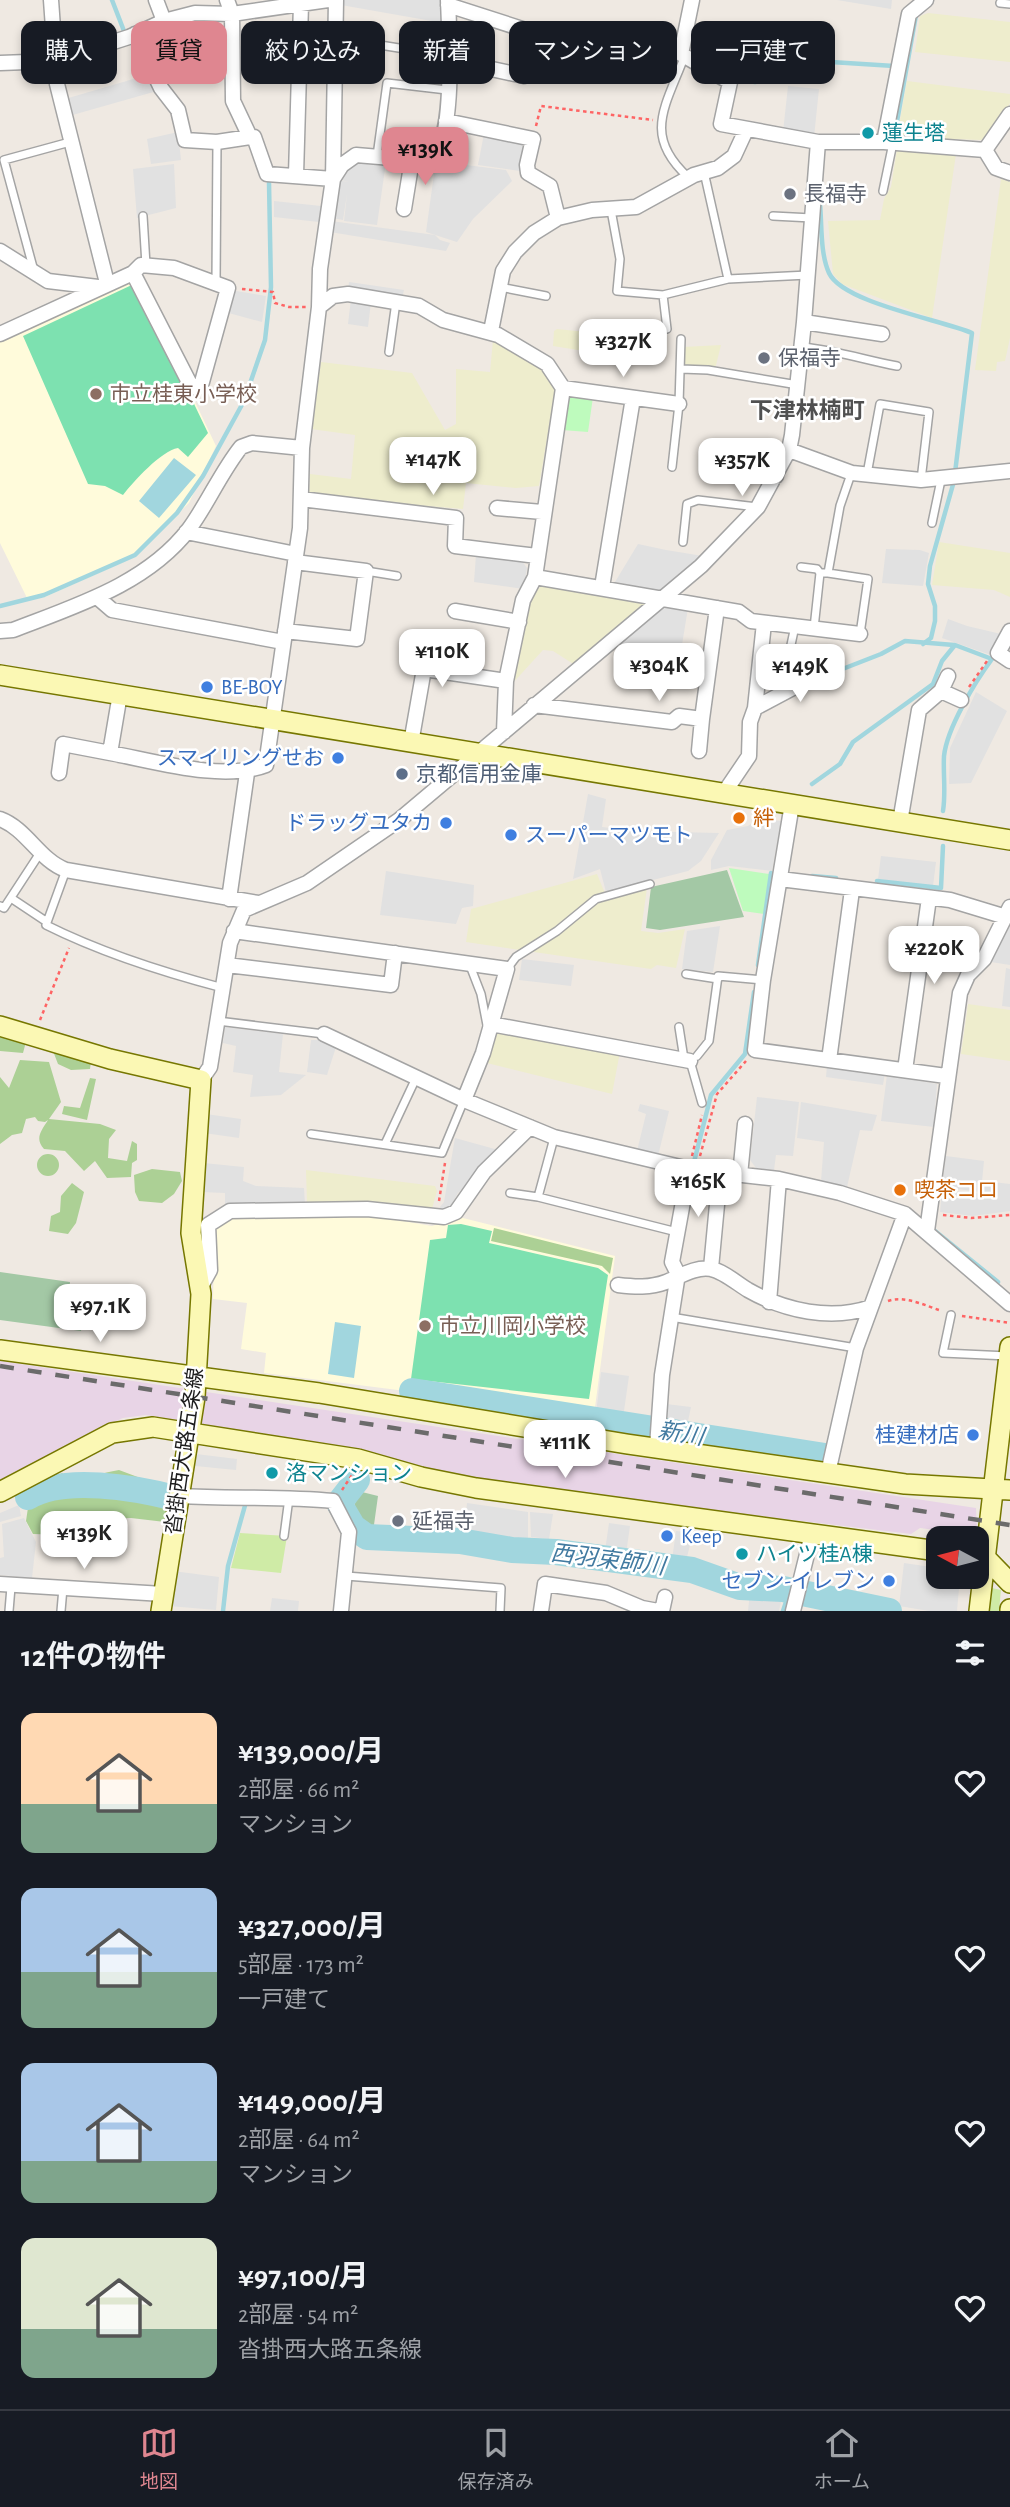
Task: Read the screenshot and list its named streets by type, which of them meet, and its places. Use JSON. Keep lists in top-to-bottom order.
{
  "streets": {
    "street": ["沓掛西大路五条線"]
  },
  "districts": ["下津林楠町"],
  "water": ["新川", "西羽束師川"],
  "places": [
    "蓮生塔",
    "長福寺",
    "保福寺",
    "市立桂東小学校",
    "BE-BOY",
    "スマイリングせお",
    "京都信用金庫",
    "絆",
    "ドラッグユタカ",
    "スーパーマツモト",
    "喫茶コロ",
    "市立川岡小学校",
    "桂建材店",
    "洛マンション",
    "延福寺",
    "Keep",
    "ハイツ桂A棟",
    "セブン-イレブン"
  ],
  "north": "left",
  "page": {
    "chip": [
      "購入",
      "賃貸",
      "絞り込み",
      "新着",
      "マンション",
      "一戸建て"
    ],
    "price": [
      "¥139K",
      "¥327K",
      "¥147K",
      "¥357K",
      "¥110K",
      "¥304K",
      "¥149K",
      "¥220K",
      "¥165K",
      "¥97.1K",
      "¥111K",
      "¥139K"
    ],
    "heading": "12件の物件",
    "list": [
      {
        "name": "¥139,000/月",
        "note": "2部屋 · 66 m² · マンション"
      },
      {
        "name": "¥327,000/月",
        "note": "5部屋 · 173 m² · 一戸建て"
      },
      {
        "name": "¥149,000/月",
        "note": "2部屋 · 64 m² · マンション"
      },
      {
        "name": "¥97,100/月",
        "note": "2部屋 · 54 m² · 沓掛西大路五条線"
      }
    ],
    "tabs": ["地図", "保存済み", "ホーム"]
  }
}
